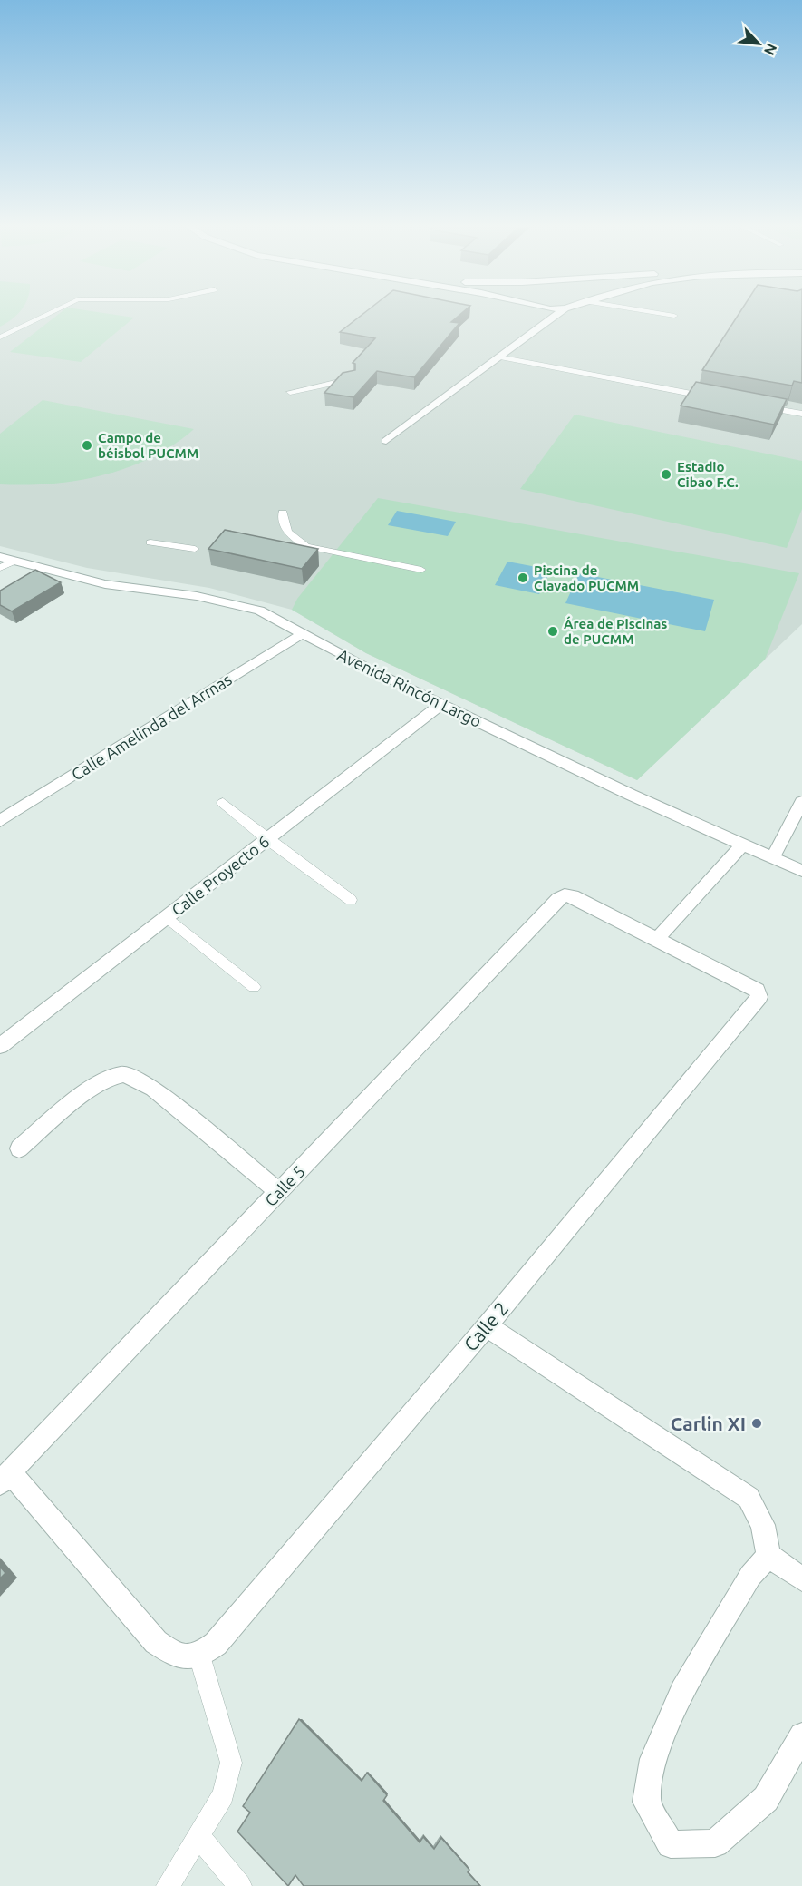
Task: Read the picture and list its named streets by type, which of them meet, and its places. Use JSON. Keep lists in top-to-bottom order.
{
  "streets": {
    "street": [
      "Avenida Rincón Largo",
      "Calle Amelinda del Armas",
      "Calle Proyecto 6",
      "Calle 5",
      "Calle 2"
    ]
  },
  "crossings": [
    ["Avenida Rincón Largo", "Calle Amelinda del Armas"],
    ["Avenida Rincón Largo", "Calle Proyecto 6"],
    ["Calle 5", "Calle 2"]
  ],
  "places": [
    "Campo de béisbol PUCMM",
    "Estadio Cibao F.C.",
    "Piscina de Clavado PUCMM",
    "Área de Piscinas de PUCMM",
    "Carlin XI"
  ],
  "north": "bottom right"
}
